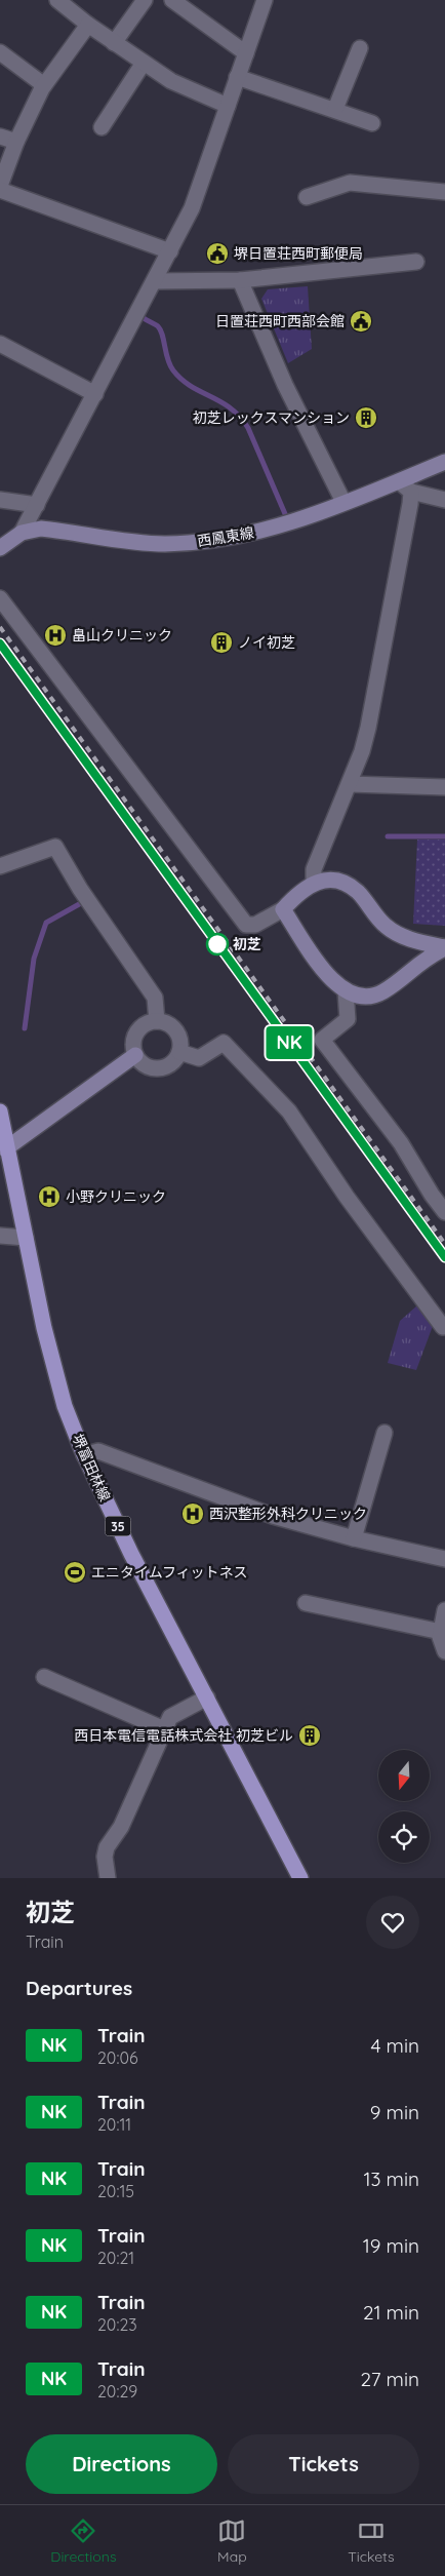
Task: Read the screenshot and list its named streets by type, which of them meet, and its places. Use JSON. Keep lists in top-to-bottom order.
{
  "streets": {
    "main road": ["堺富田林線", "35"],
    "street": ["西鳳東線"]
  },
  "places": {
    "public building": ["堺日置荘西町郵便局", "日置荘西町西部会館"],
    "building": ["初芝レックスマンション", "ノイ初芝", "西日本電信電話株式会社 初芝ビル"],
    "hospital": ["畠山クリニック", "小野クリニック", "西沢整形外科クリニック"],
    "other": ["初芝"],
    "sports": ["エニタイムフィットネス"]
  },
  "north": "bottom",
  "page": {
    "on_map": "NK",
    "heading": [
      ["初芝", "Train"],
      "Departures"
    ],
    "list": [
      {
        "mark": "NK",
        "name": "Train",
        "note": "20:06",
        "value": "4 min"
      },
      {
        "mark": "NK",
        "name": "Train",
        "note": "20:11",
        "value": "9 min"
      },
      {
        "mark": "NK",
        "name": "Train",
        "note": "20:15",
        "value": "13 min"
      },
      {
        "mark": "NK",
        "name": "Train",
        "note": "20:21",
        "value": "19 min"
      },
      {
        "mark": "NK",
        "name": "Train",
        "note": "20:23",
        "value": "21 min"
      },
      {
        "mark": "NK",
        "name": "Train",
        "note": "20:29",
        "value": "27 min"
      }
    ],
    "buttons": ["Directions", "Tickets"],
    "tabs": ["Directions", "Map", "Tickets"]
  }
}
